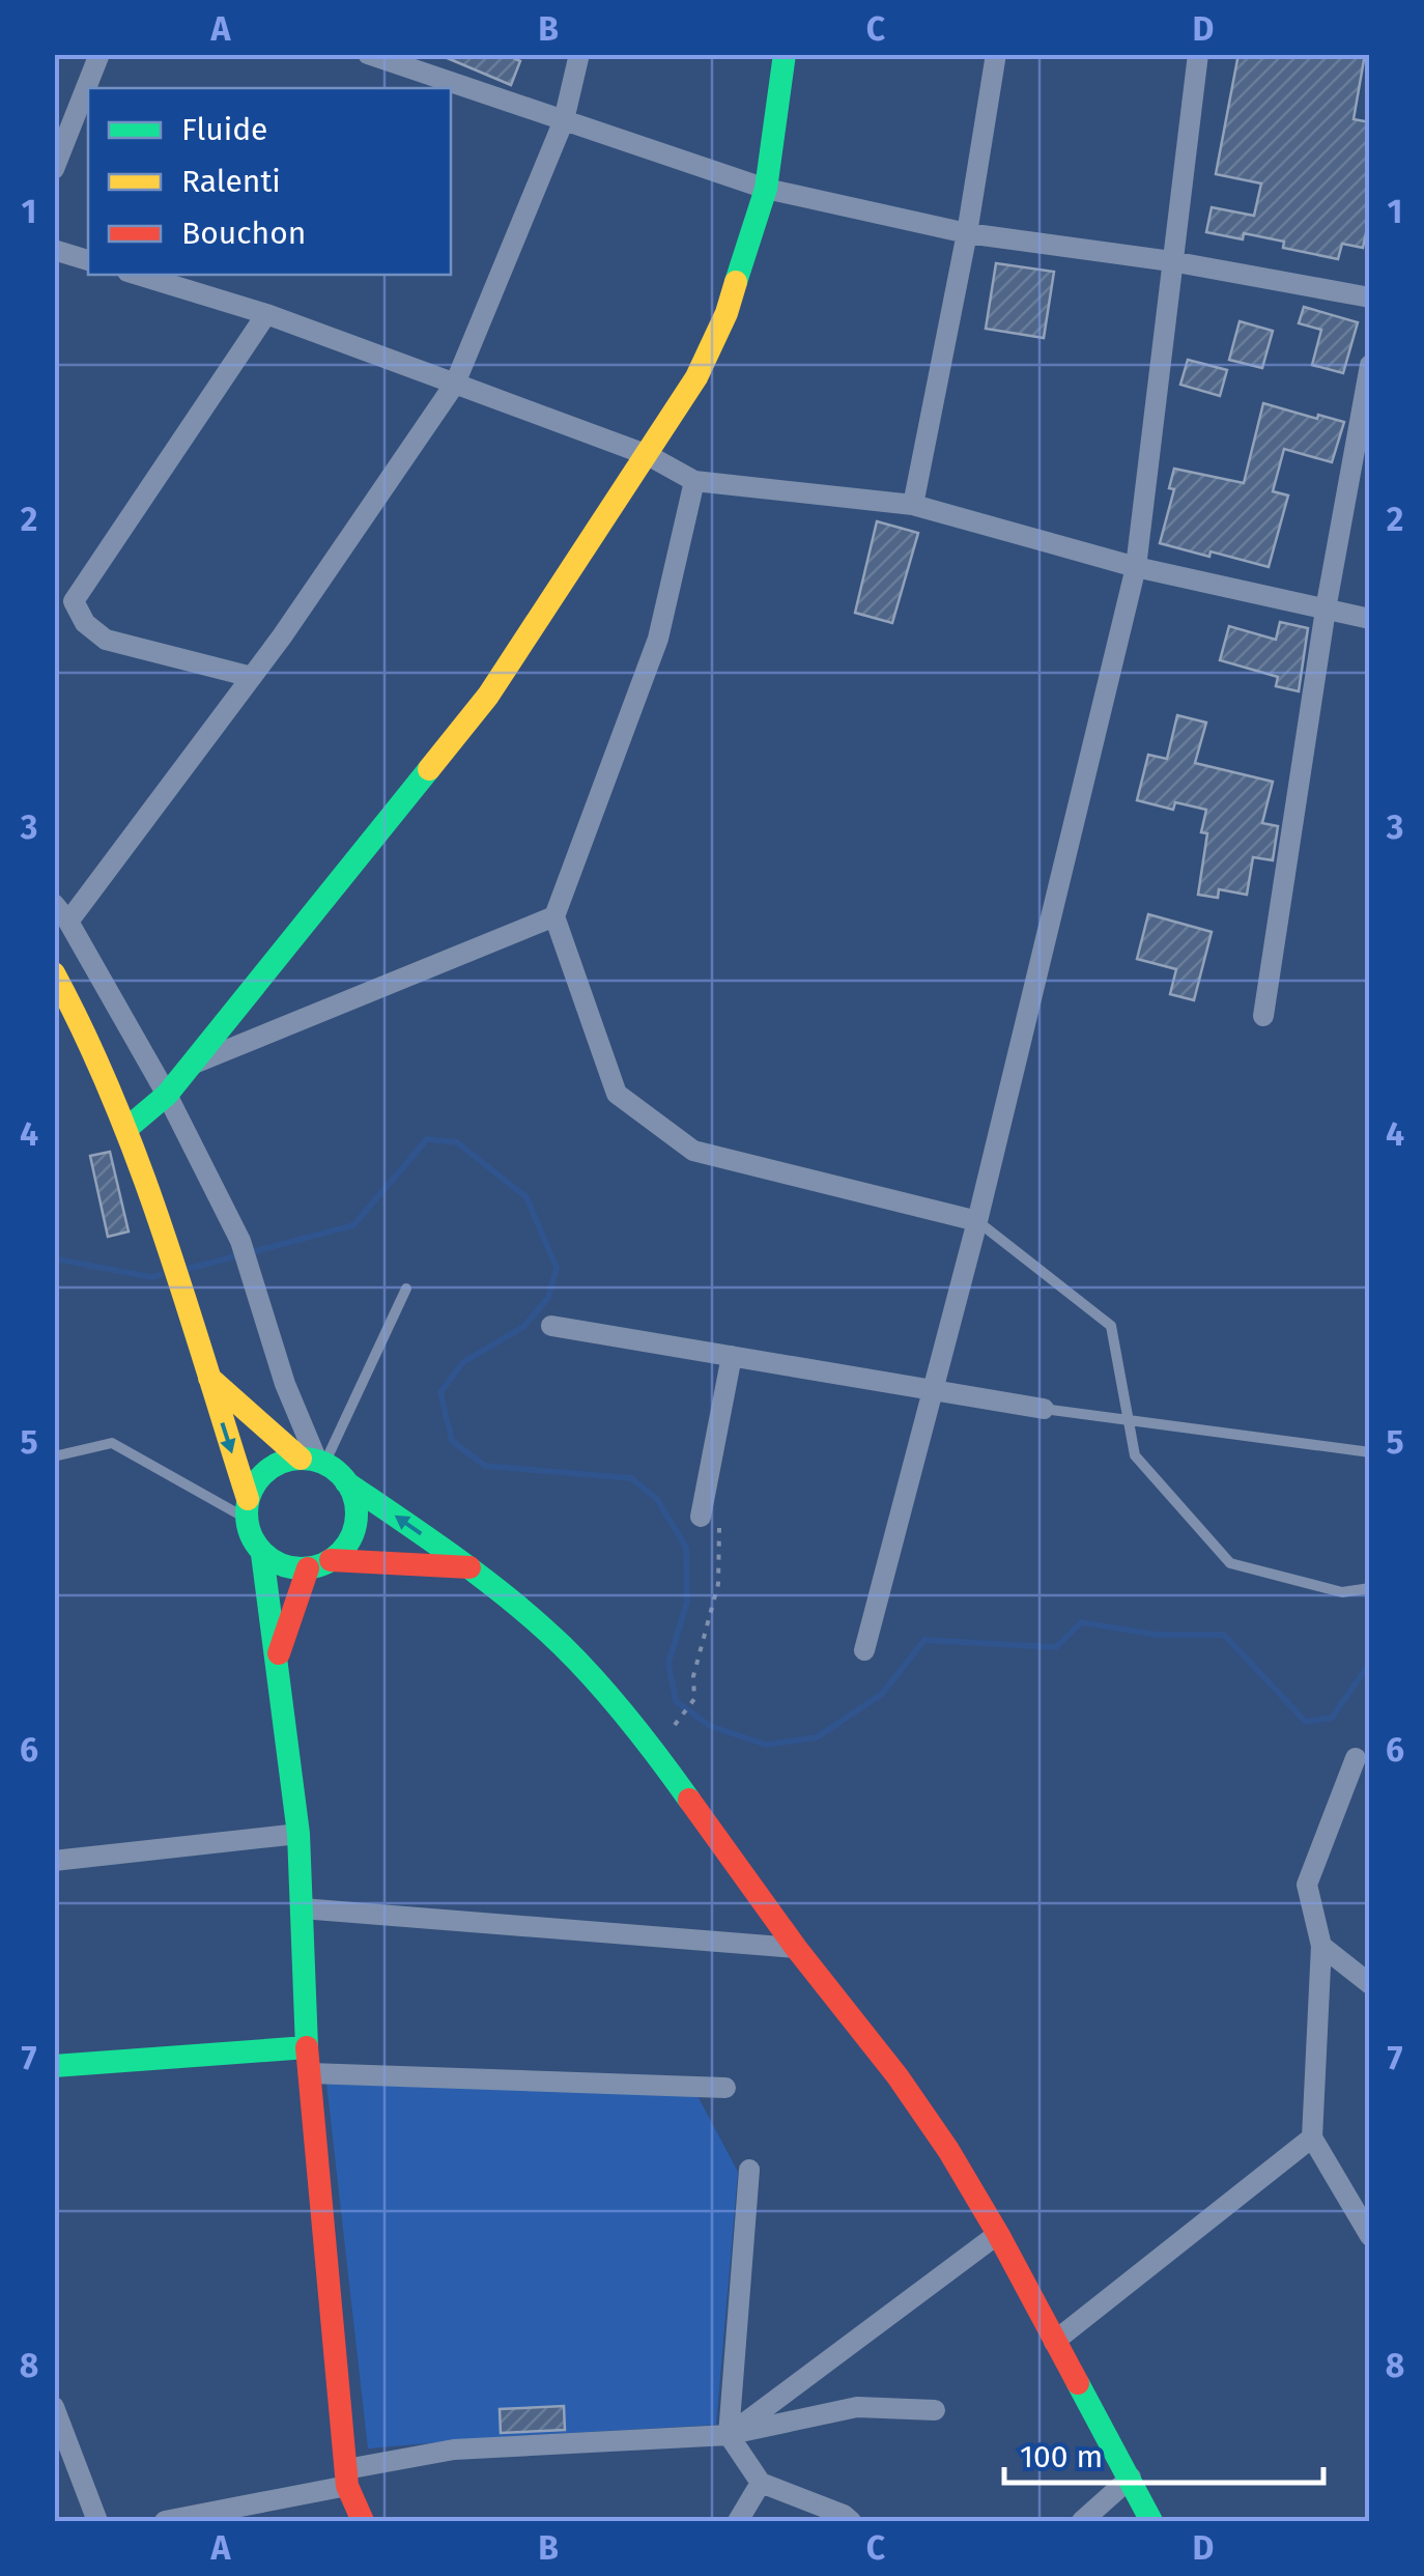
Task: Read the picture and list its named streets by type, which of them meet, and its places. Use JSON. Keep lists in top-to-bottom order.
{
  "legend": ["Fluide", "Ralenti", "Bouchon"],
  "scale_bar": "100 m",
  "grid": {
    "columns": [
      "A",
      "B",
      "C",
      "D"
    ],
    "rows": [
      "1",
      "2",
      "3",
      "4",
      "5",
      "6",
      "7",
      "8"
    ]
  }
}
